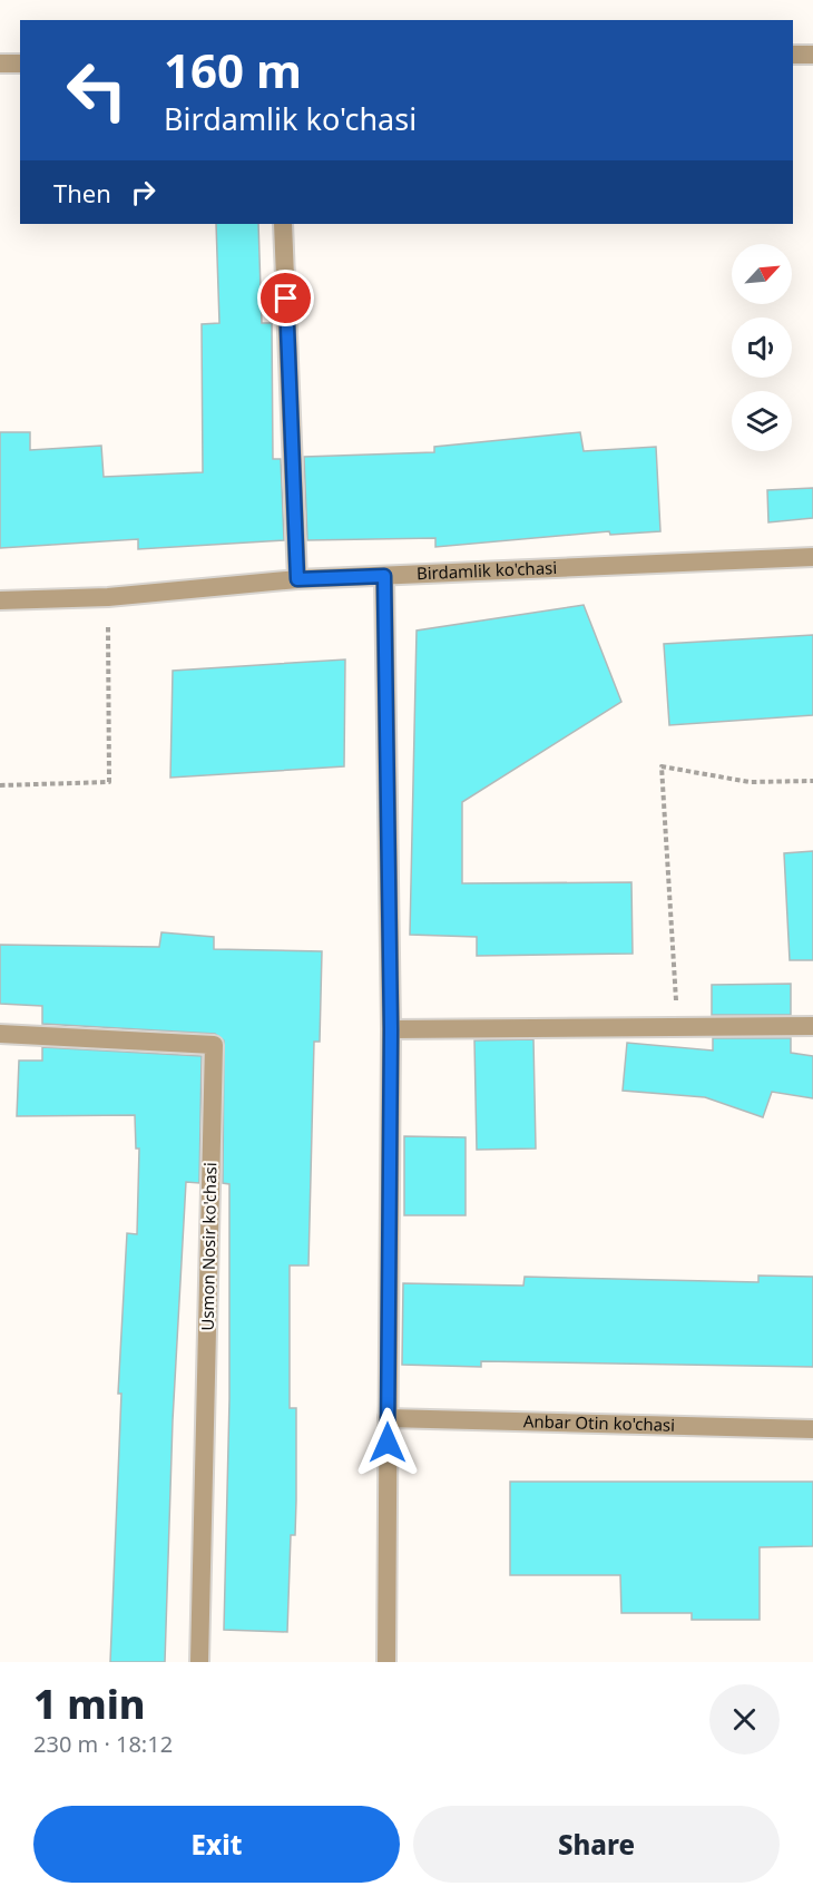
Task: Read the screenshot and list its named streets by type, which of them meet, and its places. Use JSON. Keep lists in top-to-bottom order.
{
  "streets": {
    "street": ["Birdamlik ko'chasi", "Usmon Nosir ko'chasi", "Anbar Otin ko'chasi"]
  },
  "north": "top right",
  "page": {
    "turn": ["160 m", "Birdamlik ko'chasi"],
    "then": "Then",
    "heading": ["1 min", "230 m · 18:12"],
    "buttons": ["Exit", "Share"]
  }
}
